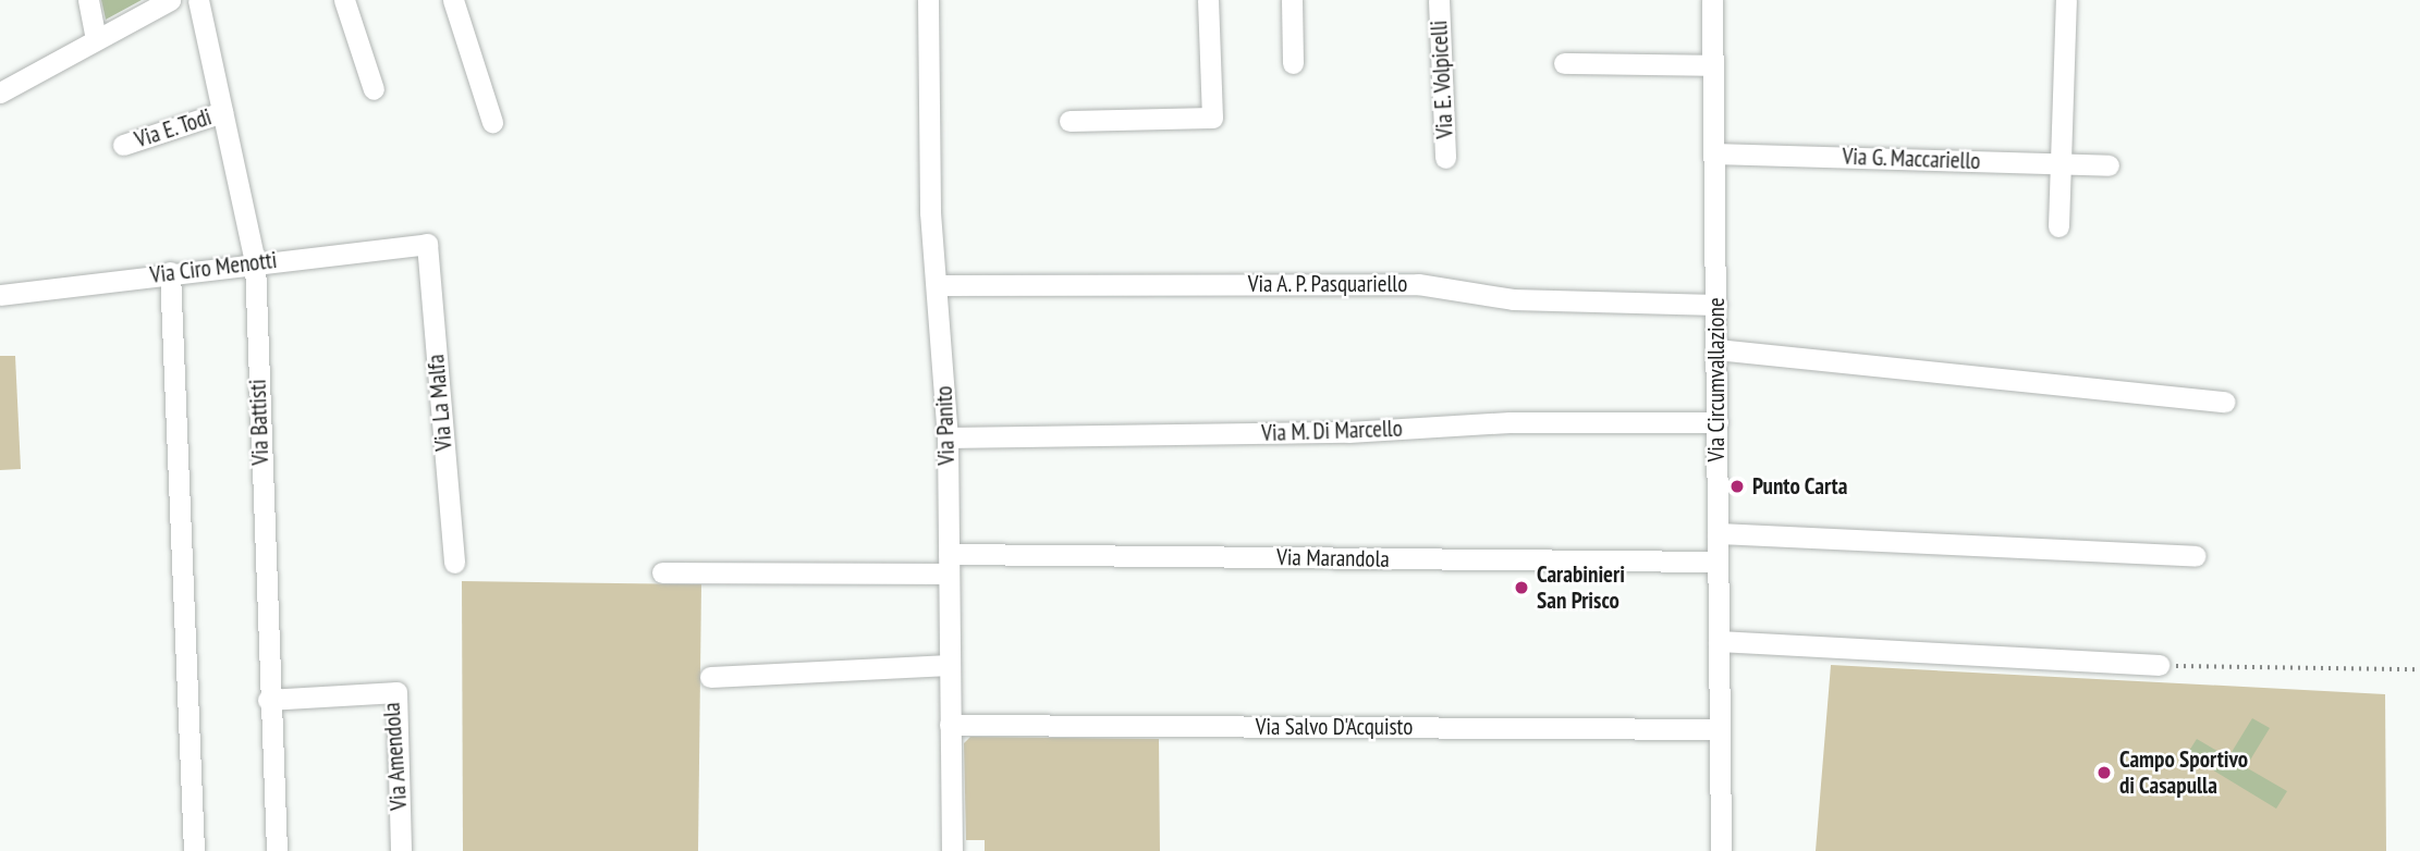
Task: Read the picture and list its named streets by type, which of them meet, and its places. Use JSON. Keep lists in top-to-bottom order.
{
  "streets": {
    "street": [
      "Via E. Volpicelli",
      "Via E. Todi",
      "Via G. Maccariello",
      "Via Ciro Menotti",
      "Via A. P. Pasquariello",
      "Via Circumvallazione",
      "Via La Malfa",
      "Via Battisti",
      "Via Panito",
      "Via M. Di Marcello",
      "Via Marandola",
      "Via Salvo D'Acquisto",
      "Via Amendola"
    ]
  },
  "crossings": [
    ["Via E. Todi", "Via Battisti"],
    ["Via G. Maccariello", "Via Circumvallazione"],
    ["Via Ciro Menotti", "Via La Malfa"],
    ["Via Ciro Menotti", "Via Battisti"],
    ["Via A. P. Pasquariello", "Via Circumvallazione"],
    ["Via A. P. Pasquariello", "Via Panito"],
    ["Via Circumvallazione", "Via M. Di Marcello"],
    ["Via Circumvallazione", "Via Marandola"],
    ["Via Circumvallazione", "Via Salvo D'Acquisto"],
    ["Via Battisti", "Via Amendola"],
    ["Via Panito", "Via M. Di Marcello"],
    ["Via Panito", "Via Marandola"],
    ["Via Panito", "Via Salvo D'Acquisto"]
  ],
  "places": ["Punto Carta", "Carabinieri San Prisco", "Campo Sportivo di Casapulla"]
}
